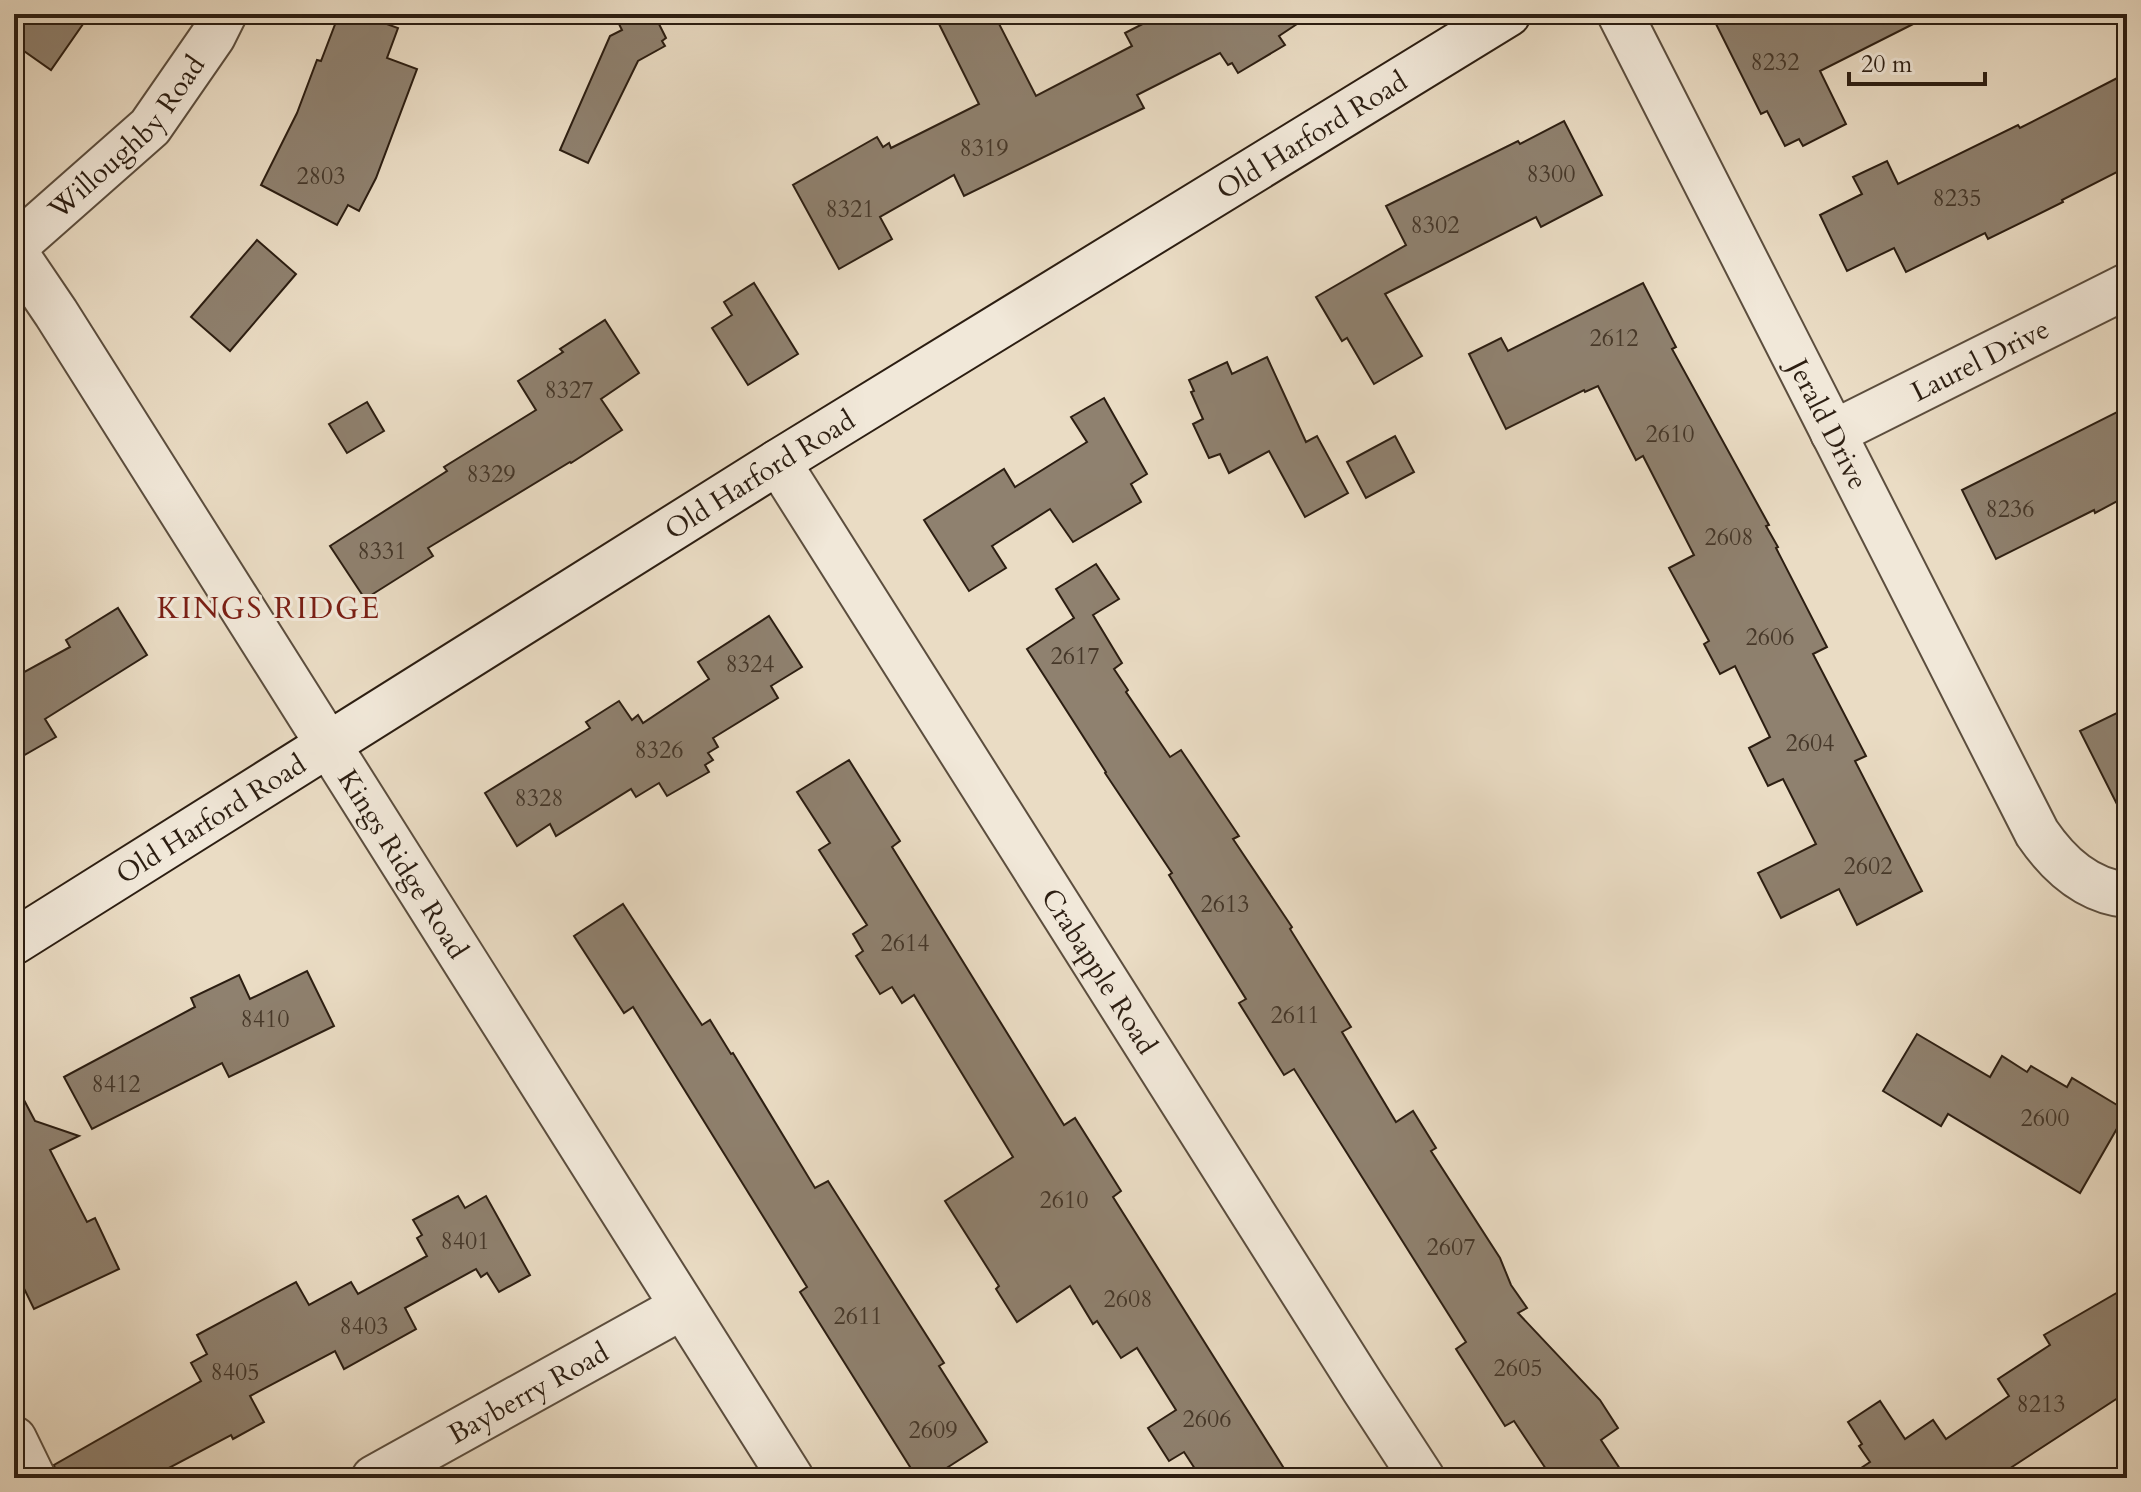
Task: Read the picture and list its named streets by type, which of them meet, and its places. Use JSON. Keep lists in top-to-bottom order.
{
  "streets": {
    "street": [
      "Willoughby Road",
      "Old Harford Road",
      "Laurel Drive",
      "Jerald Drive",
      "Kings Ridge Road",
      "Crabapple Road",
      "Bayberry Road"
    ]
  },
  "crossings": [
    ["Willoughby Road", "Kings Ridge Road"],
    ["Old Harford Road", "Kings Ridge Road"],
    ["Old Harford Road", "Crabapple Road"],
    ["Laurel Drive", "Jerald Drive"],
    ["Kings Ridge Road", "Bayberry Road"]
  ],
  "districts": ["KINGS RIDGE"],
  "house_numbers": [
    "8232",
    "8319",
    "8300",
    "2803",
    "8235",
    "8321",
    "8302",
    "2612",
    "8327",
    "2610",
    "8329",
    "8236",
    "2608",
    "8331",
    "2606",
    "2617",
    "8324",
    "2604",
    "8326",
    "8328",
    "2602",
    "2613",
    "2614",
    "2611",
    "8410",
    "8412",
    "2600",
    "2610",
    "8401",
    "2607",
    "2608",
    "2611",
    "8403",
    "2605",
    "8405",
    "8213",
    "2606",
    "2609"
  ],
  "scale_bar": "20 m"
}
